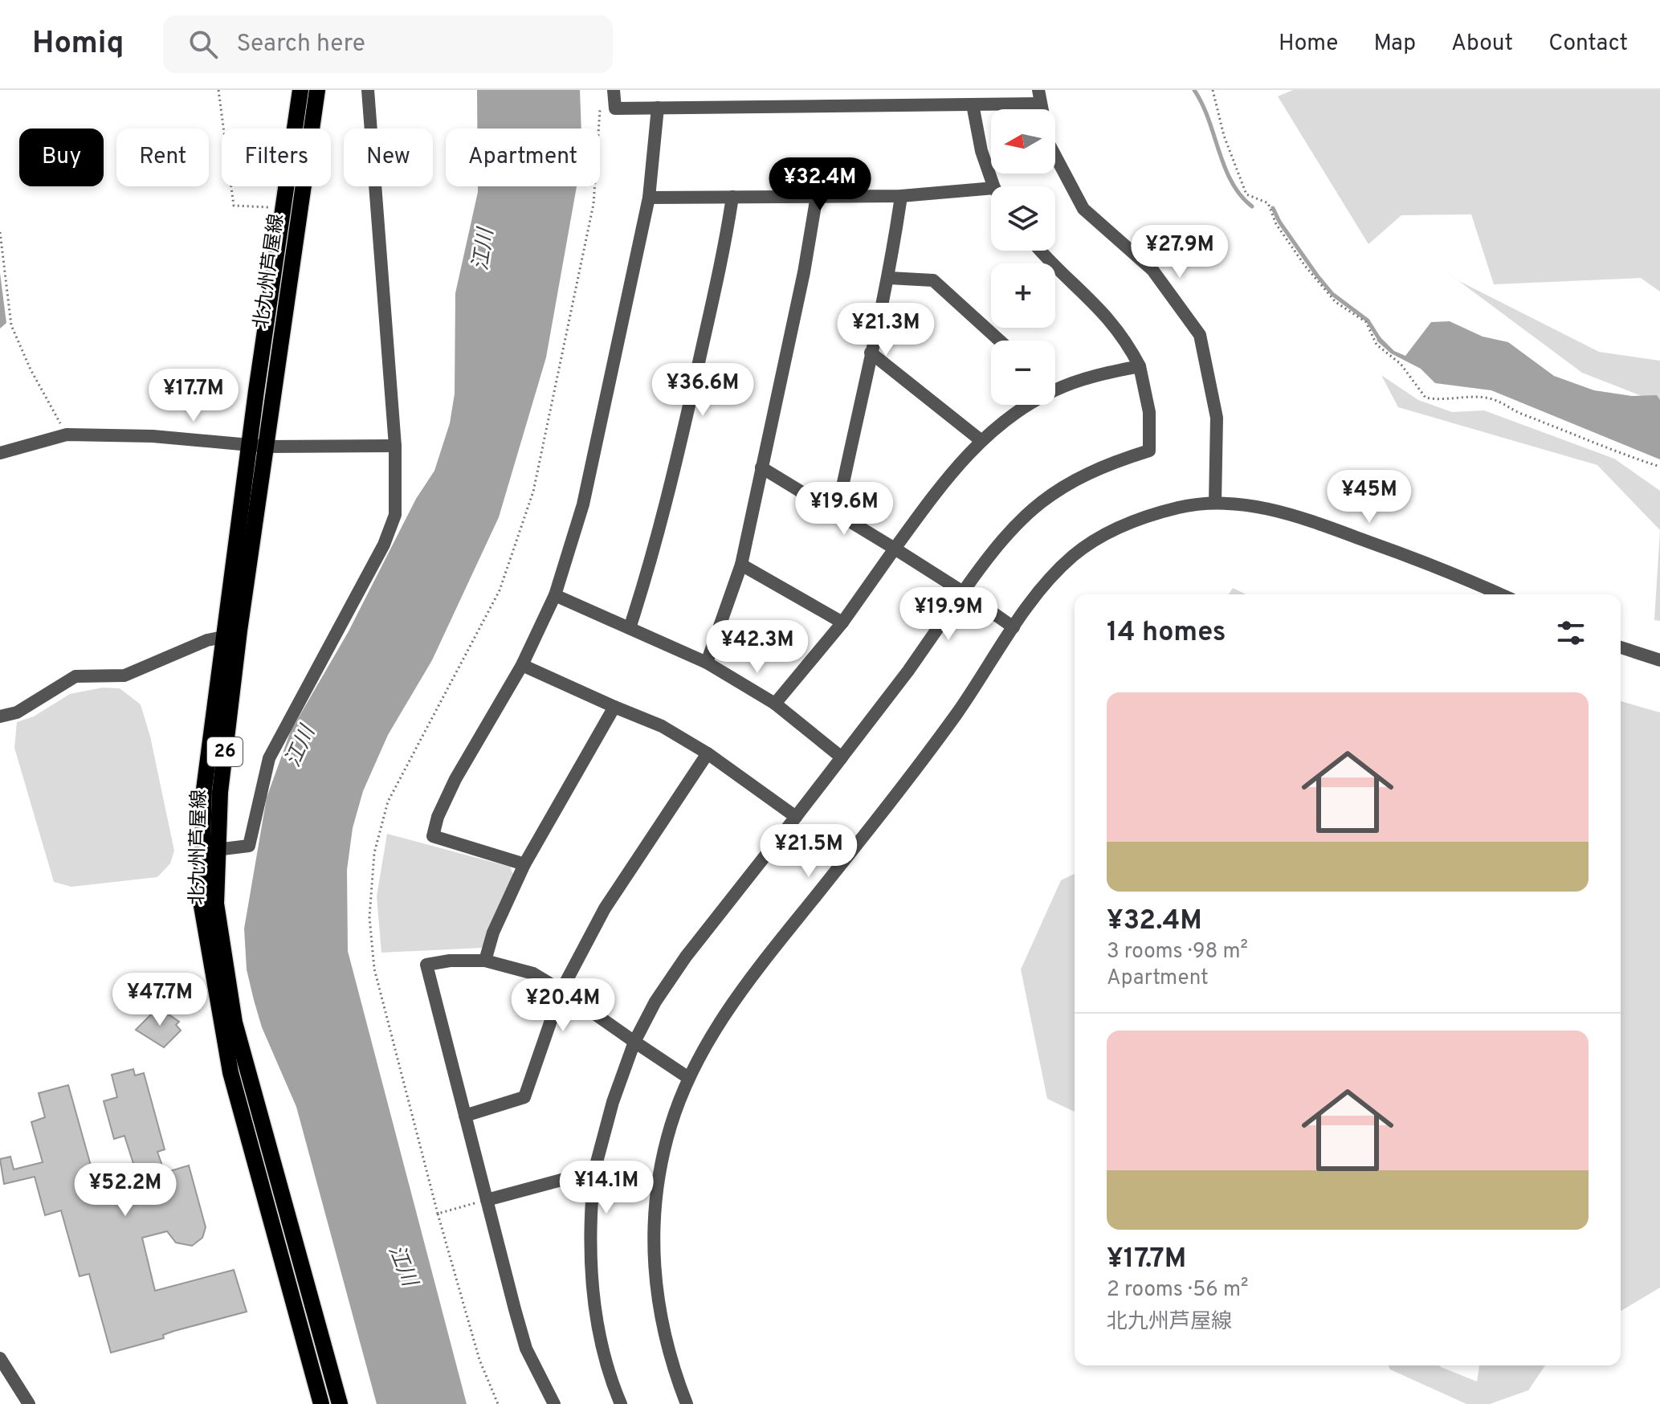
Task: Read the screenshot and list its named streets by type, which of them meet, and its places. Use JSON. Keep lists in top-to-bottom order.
{
  "streets": {
    "main road": ["北九州芦屋線", "26"]
  },
  "water": ["江川"],
  "north": "left",
  "page": {
    "header": "Homiq",
    "search": "Search here",
    "nav": [
      "Home",
      "Map",
      "About",
      "Contact"
    ],
    "map_buttons": ["+", "−"],
    "chip": [
      "Buy",
      "Rent",
      "Filters",
      "New",
      "Apartment"
    ],
    "price": [
      "¥32.4M",
      "¥27.9M",
      "¥21.3M",
      "¥36.6M",
      "¥17.7M",
      "¥45M",
      "¥19.6M",
      "¥19.9M",
      "¥42.3M",
      "¥21.5M",
      "¥47.7M",
      "¥20.4M",
      "¥14.1M",
      "¥52.2M"
    ],
    "heading": "14 homes",
    "list": [
      {
        "name": "¥32.4M",
        "note": "3 rooms · 98 m² · Apartment"
      },
      {
        "name": "¥17.7M",
        "note": "2 rooms · 56 m² · 北九州芦屋線"
      }
    ]
  }
}
